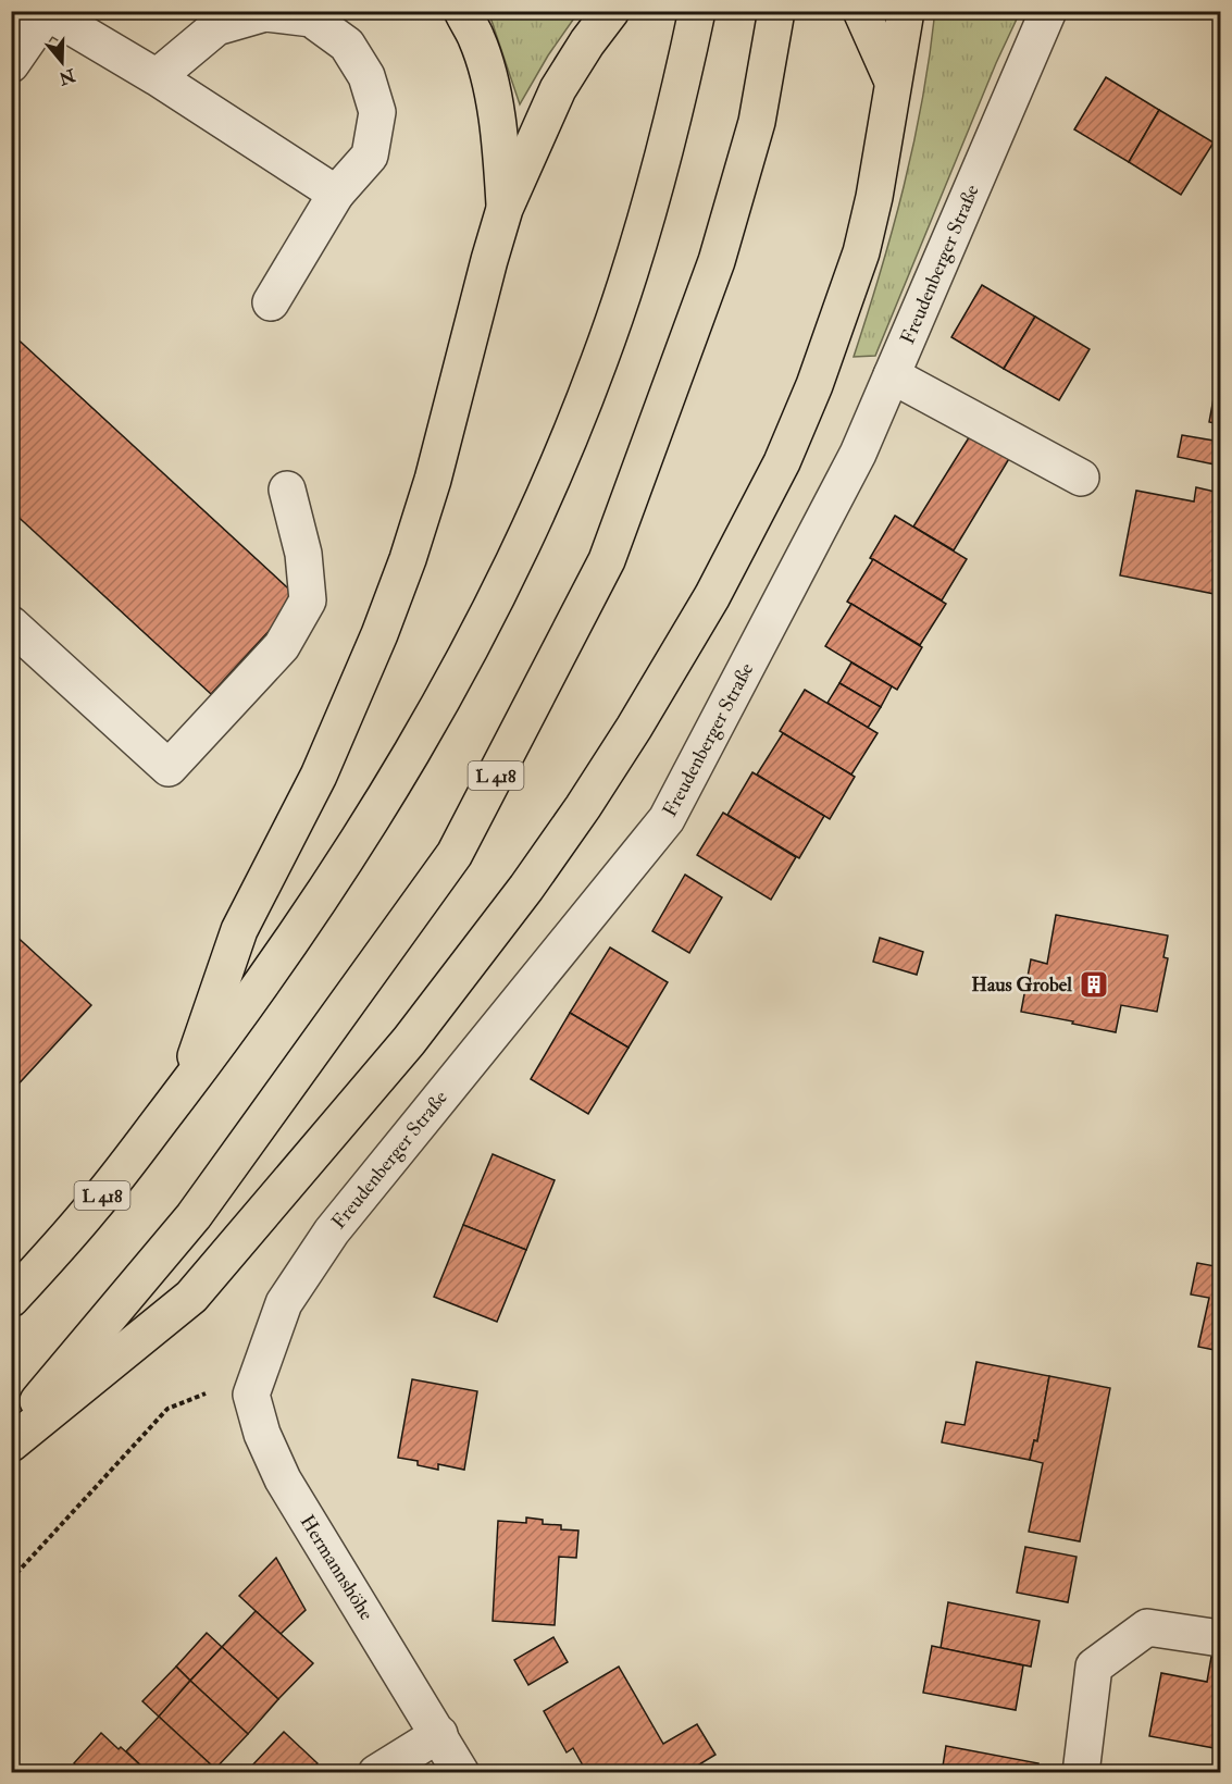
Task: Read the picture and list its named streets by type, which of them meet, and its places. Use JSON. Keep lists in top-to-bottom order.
{
  "streets": {
    "highway": ["L 418"],
    "street": ["Freudenberger Straße", "Hermannshöhe"]
  },
  "crossings": [
    ["Freudenberger Straße", "Hermannshöhe"]
  ],
  "places": {
    "building": ["Haus Grobel"]
  },
  "north": "bottom"
}
